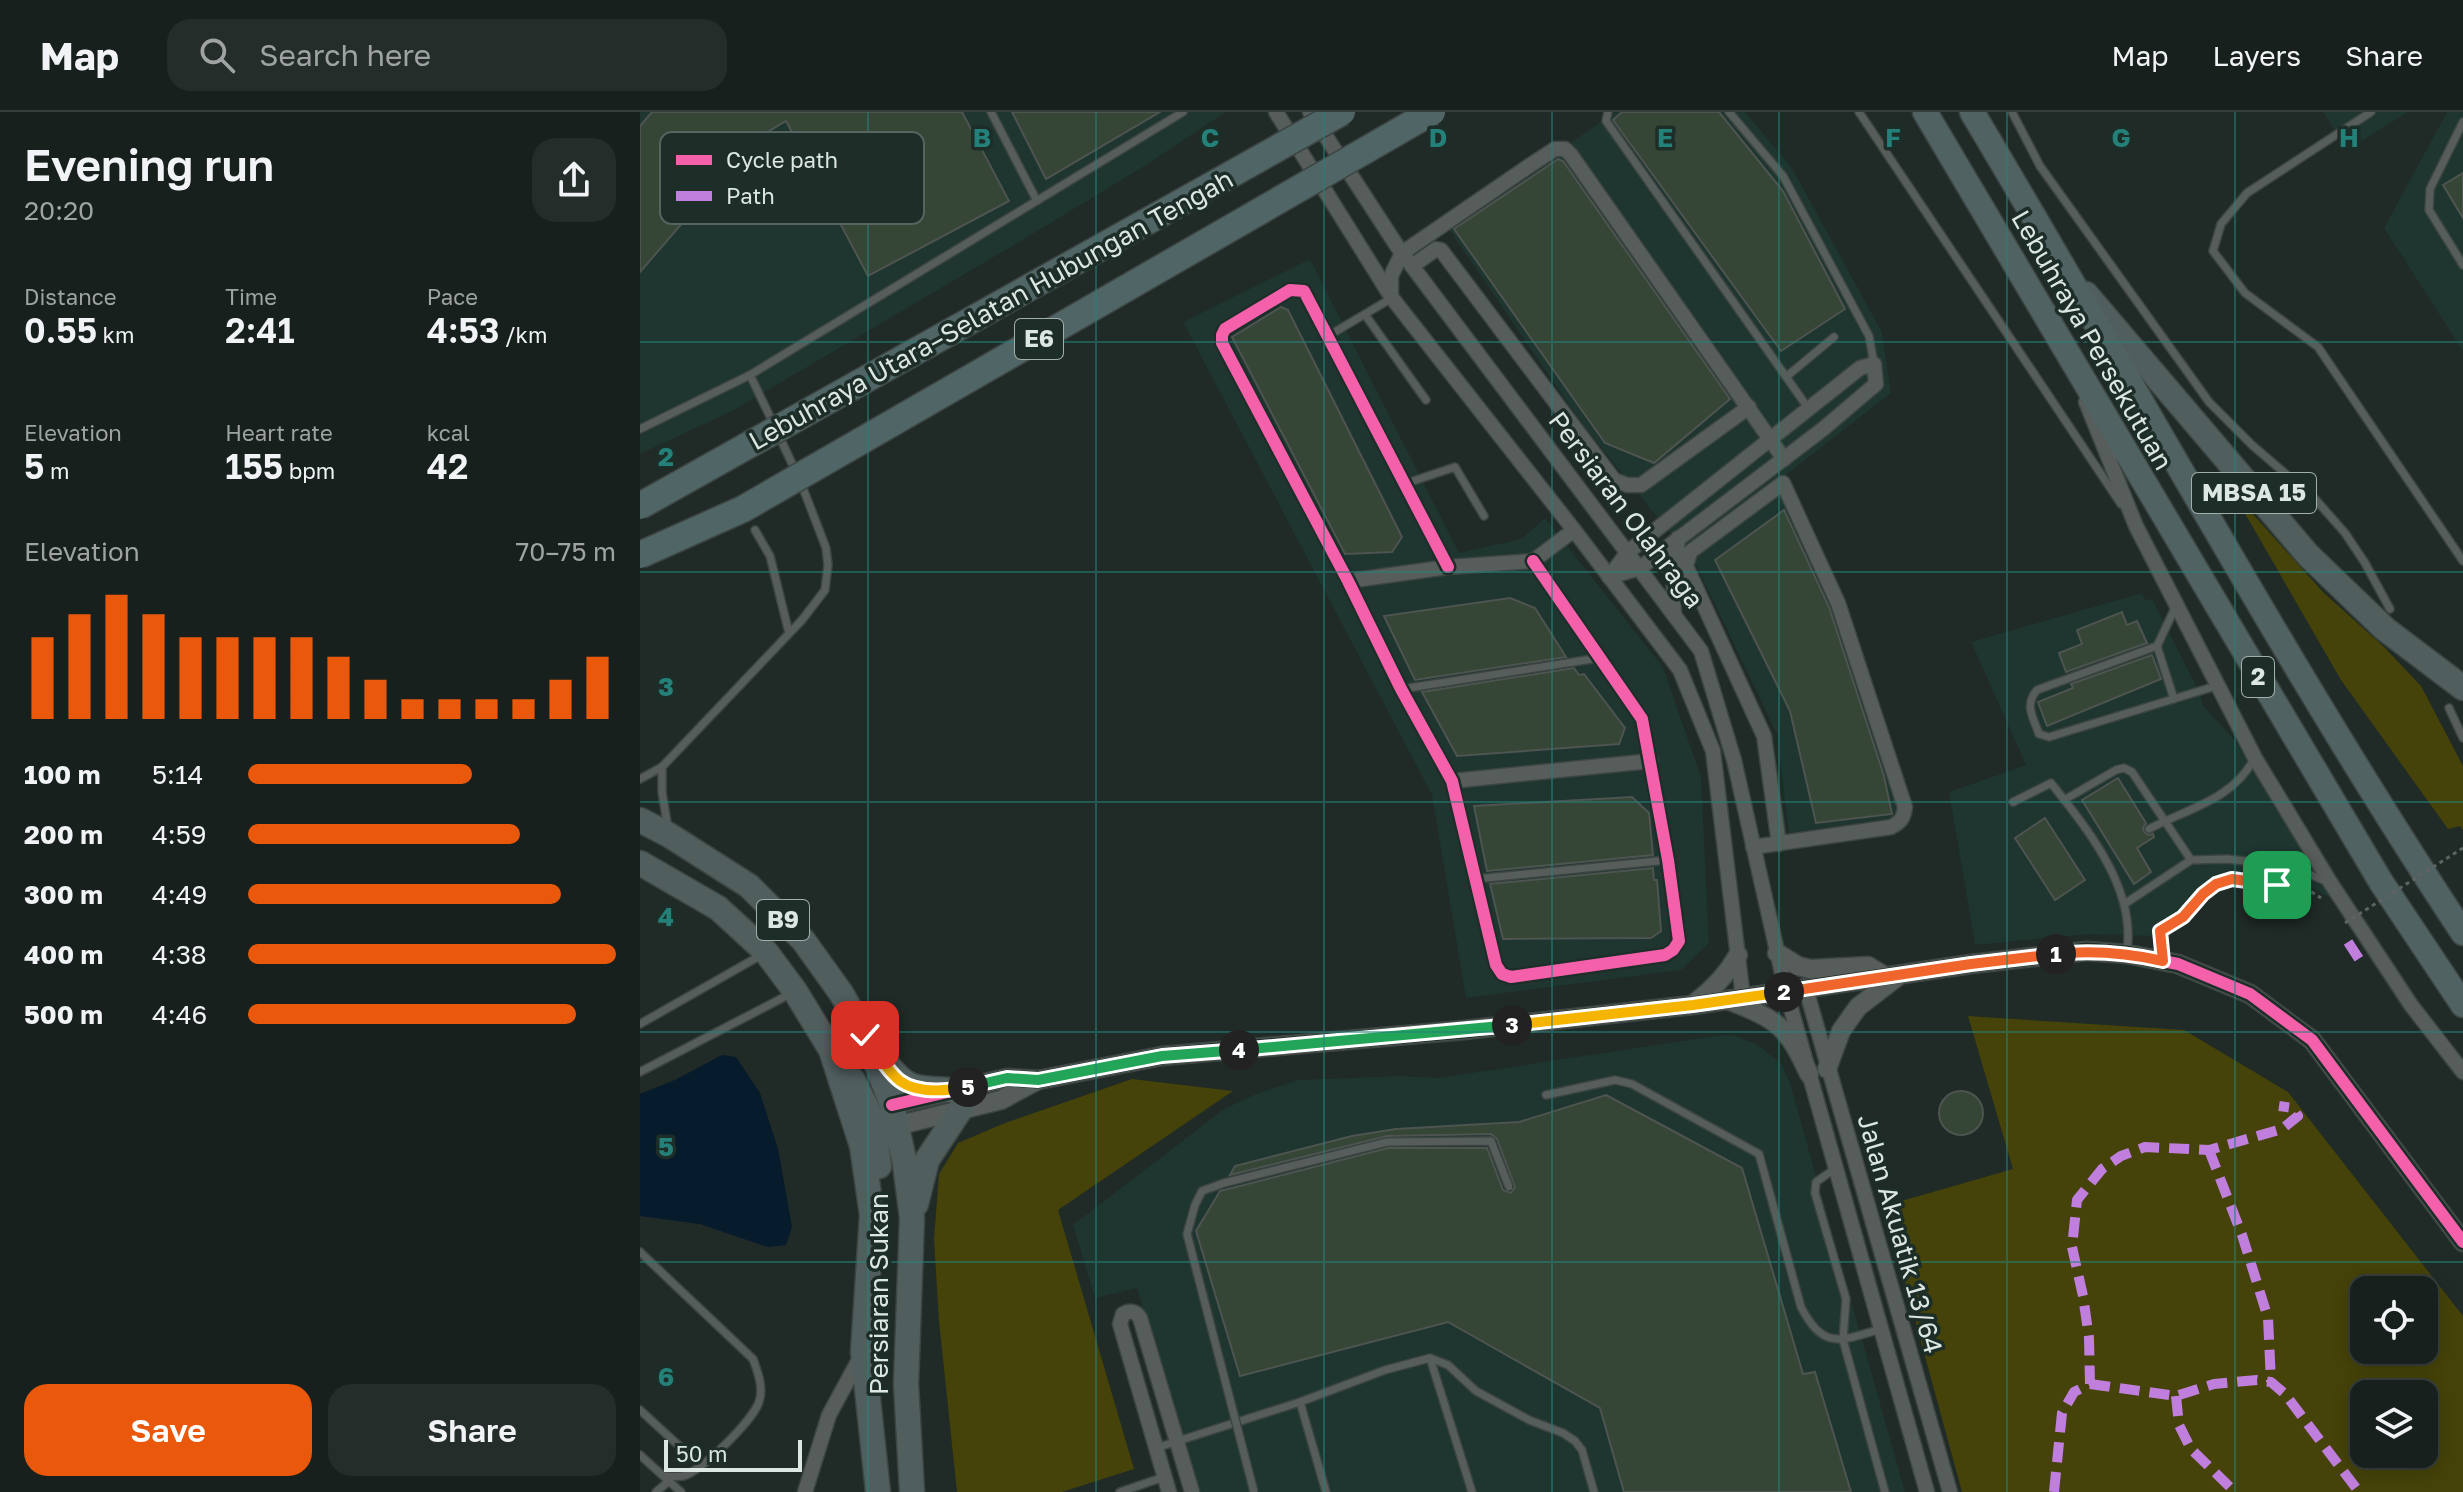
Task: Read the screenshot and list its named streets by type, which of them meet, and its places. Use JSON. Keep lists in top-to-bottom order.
{
  "streets": {
    "highway": [
      "Lebuhraya Utara–Selatan Hubungan Tengah",
      "E6",
      "Lebuhraya Persekutuan",
      "2"
    ],
    "main road": ["MBSA 15", "B9", "Persiaran Sukan"],
    "street": ["Persiaran Olahraga", "Jalan Akuatik 13/64"]
  },
  "crossings": [
    ["Lebuhraya Persekutuan", "MBSA 15"],
    ["Persiaran Olahraga", "Jalan Akuatik 13/64"]
  ],
  "legend": ["Cycle path", "Path"],
  "scale_bar": "50 m",
  "page": {
    "header": "Map",
    "search": "Search here",
    "nav": ["Map", "Layers", "Share"],
    "heading": ["Evening run", "20:20"],
    "stats": [
      ["Distance", "0.55 km"],
      ["Time", "2:41"],
      ["Pace", "4:53 /km"],
      ["Elevation", "5 m"],
      ["Heart rate", "155 bpm"],
      ["kcal", "42"]
    ],
    "chart": ["Elevation", "70–75 m"],
    "list": [
      {
        "name": "100 m",
        "note": "5:14"
      },
      {
        "name": "200 m",
        "note": "4:59"
      },
      {
        "name": "300 m",
        "note": "4:49"
      },
      {
        "name": "400 m",
        "note": "4:38"
      },
      {
        "name": "500 m",
        "note": "4:46"
      }
    ],
    "pins": [
      "1",
      "2",
      "3",
      "4",
      "5"
    ],
    "buttons": ["Save", "Share"],
    "scale": "50 m"
  },
  "grid": {
    "columns": [
      "B",
      "C",
      "D",
      "E",
      "F",
      "G",
      "H"
    ],
    "rows": [
      "2",
      "3",
      "4",
      "5",
      "6"
    ]
  }
}
